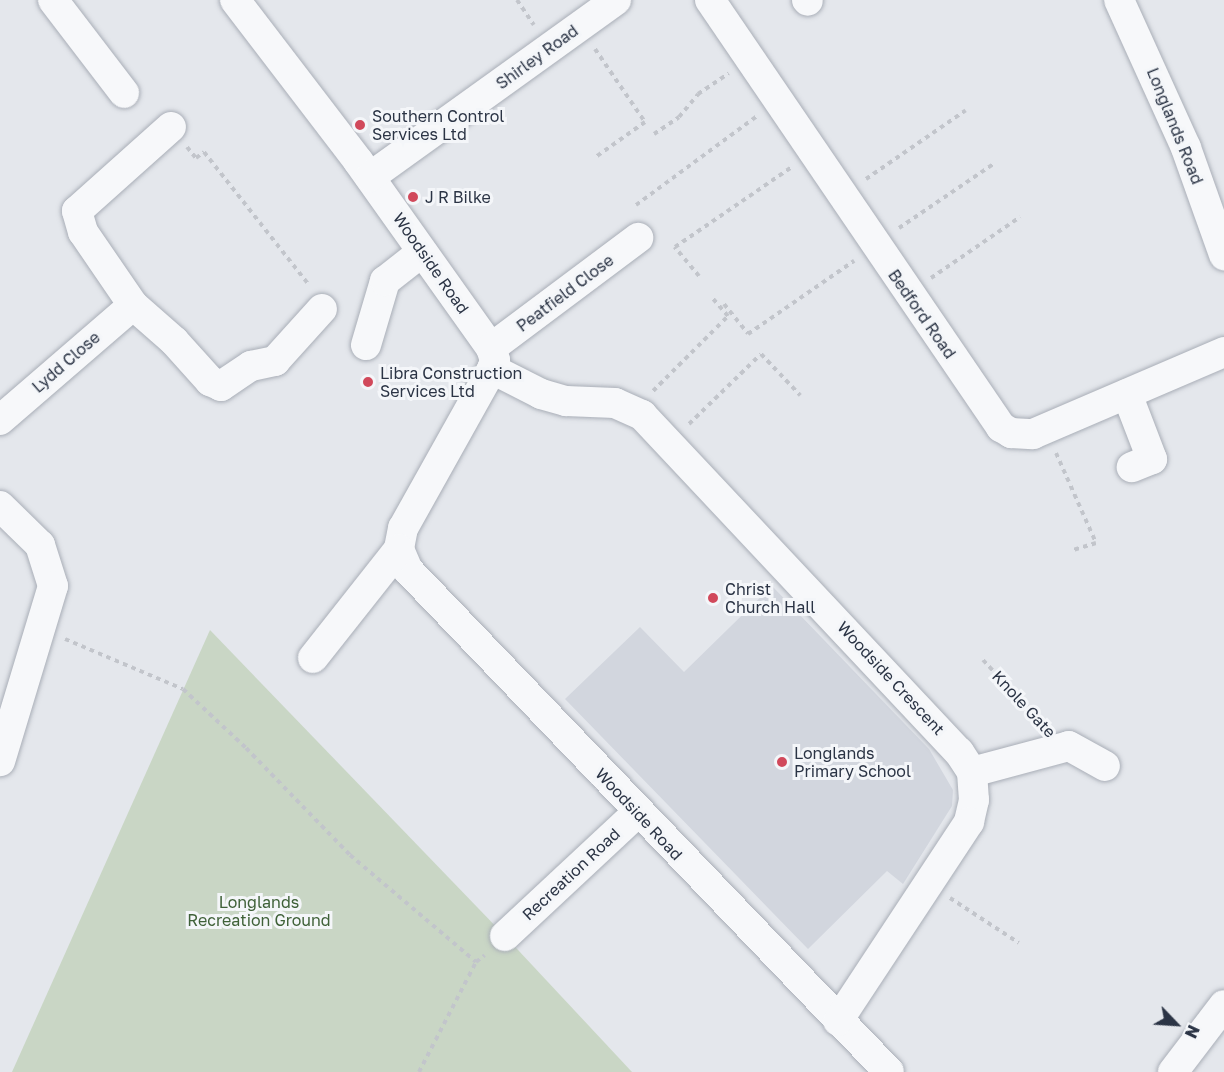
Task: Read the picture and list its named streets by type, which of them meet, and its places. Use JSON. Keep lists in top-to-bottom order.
{
  "streets": {
    "street": [
      "Shirley Road",
      "Longlands Road",
      "Woodside Road",
      "Peatfield Close",
      "Bedford Road",
      "Lydd Close",
      "Woodside Crescent",
      "Recreation Road"
    ],
    "path": ["Knole Gate"]
  },
  "crossings": [
    ["Shirley Road", "Woodside Road"],
    ["Woodside Road", "Peatfield Close"],
    ["Woodside Road", "Recreation Road"]
  ],
  "parks": ["Longlands Recreation Ground"],
  "places": [
    "Southern Control Services Ltd",
    "J R Bilke",
    "Libra Construction Services Ltd",
    "Christ Church Hall",
    "Longlands Primary School"
  ],
  "north": "bottom right"
}
